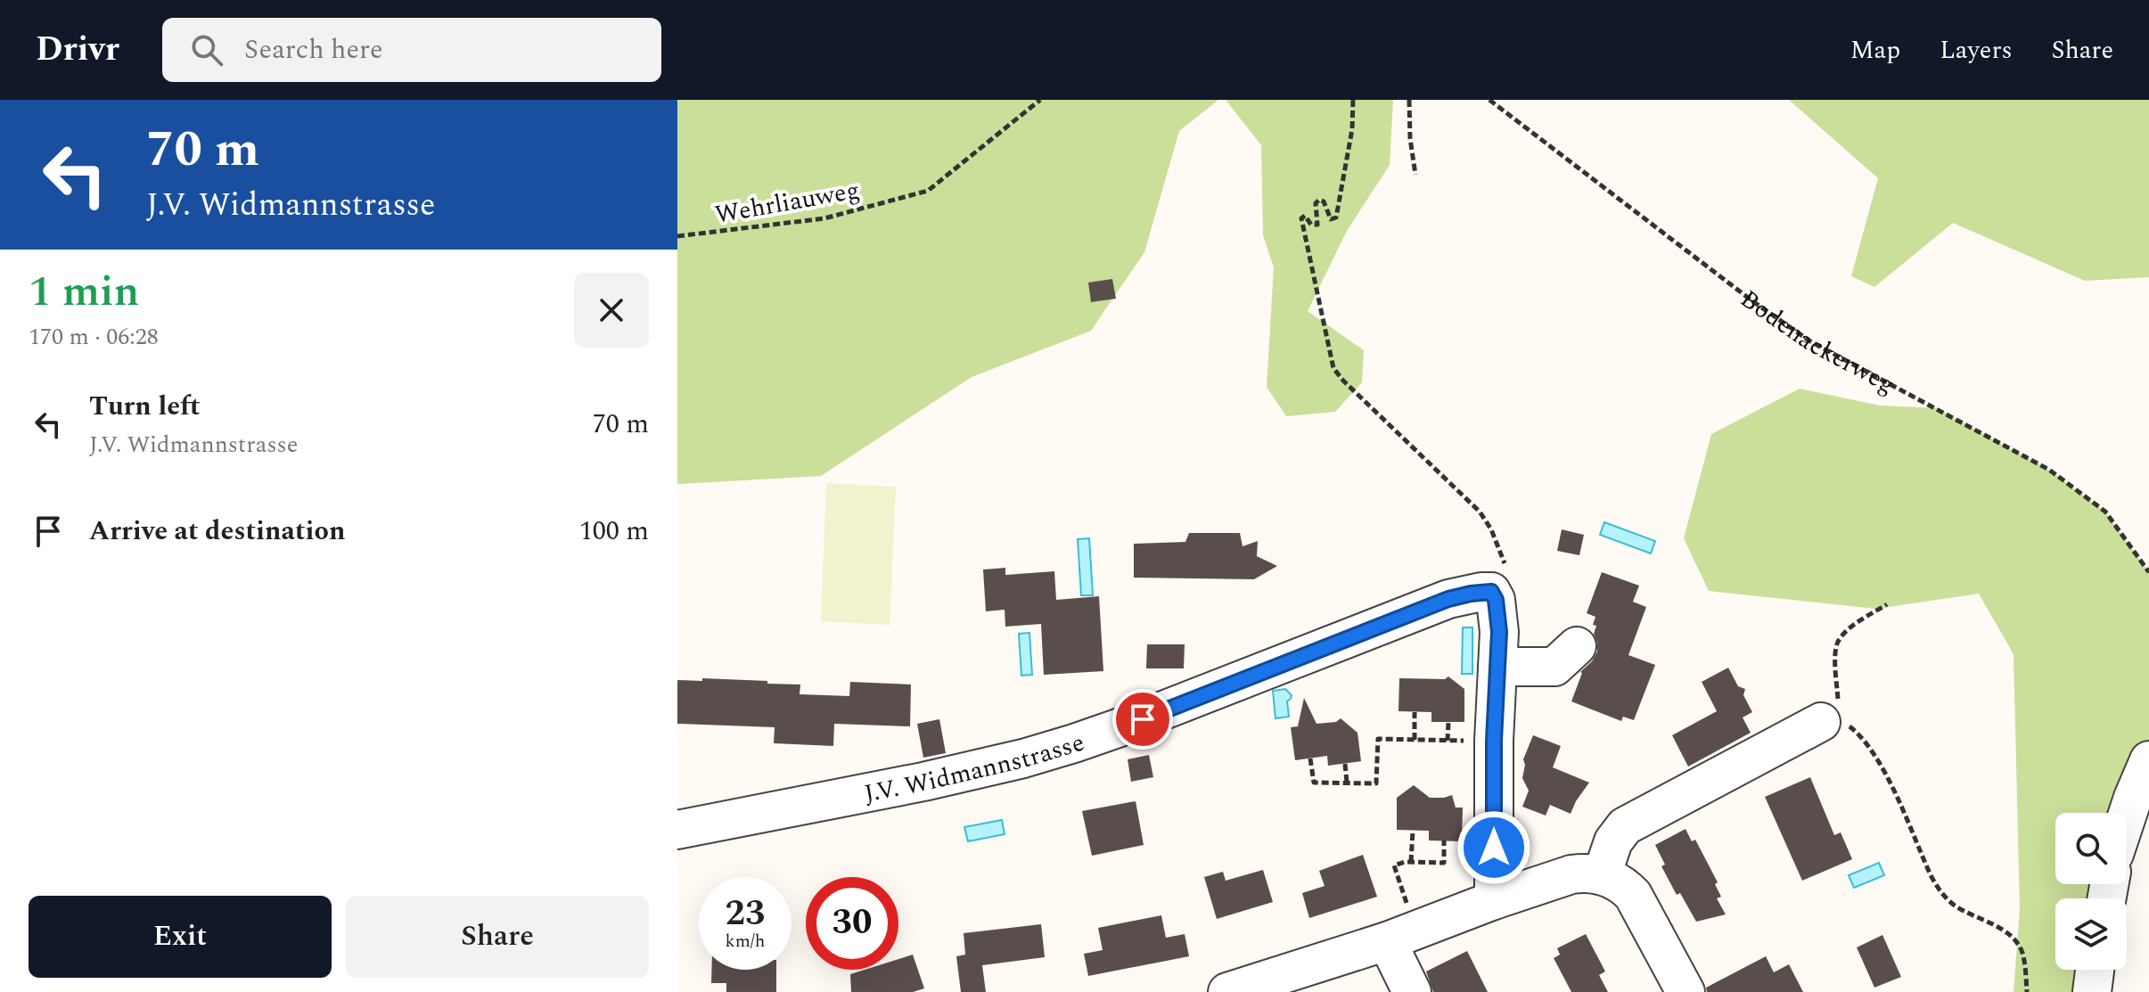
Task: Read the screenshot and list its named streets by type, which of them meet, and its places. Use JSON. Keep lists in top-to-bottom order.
{
  "streets": {
    "street": ["J.V. Widmannstrasse"],
    "path": ["Wehrliauweg", "Bodenackerweg"]
  },
  "page": {
    "header": "Drivr",
    "search": "Search here",
    "nav": ["Map", "Layers", "Share"],
    "turn": ["70 m", "J.V. Widmannstrasse"],
    "heading": ["1 min", "170 m · 06:28"],
    "list": [
      {
        "name": "Turn left",
        "note": "J.V. Widmannstrasse",
        "value": "70 m"
      },
      {
        "name": "Arrive at destination",
        "value": "100 m"
      }
    ],
    "speed": "23 km/h",
    "limit": "30",
    "buttons": ["Exit", "Share"]
  }
}
